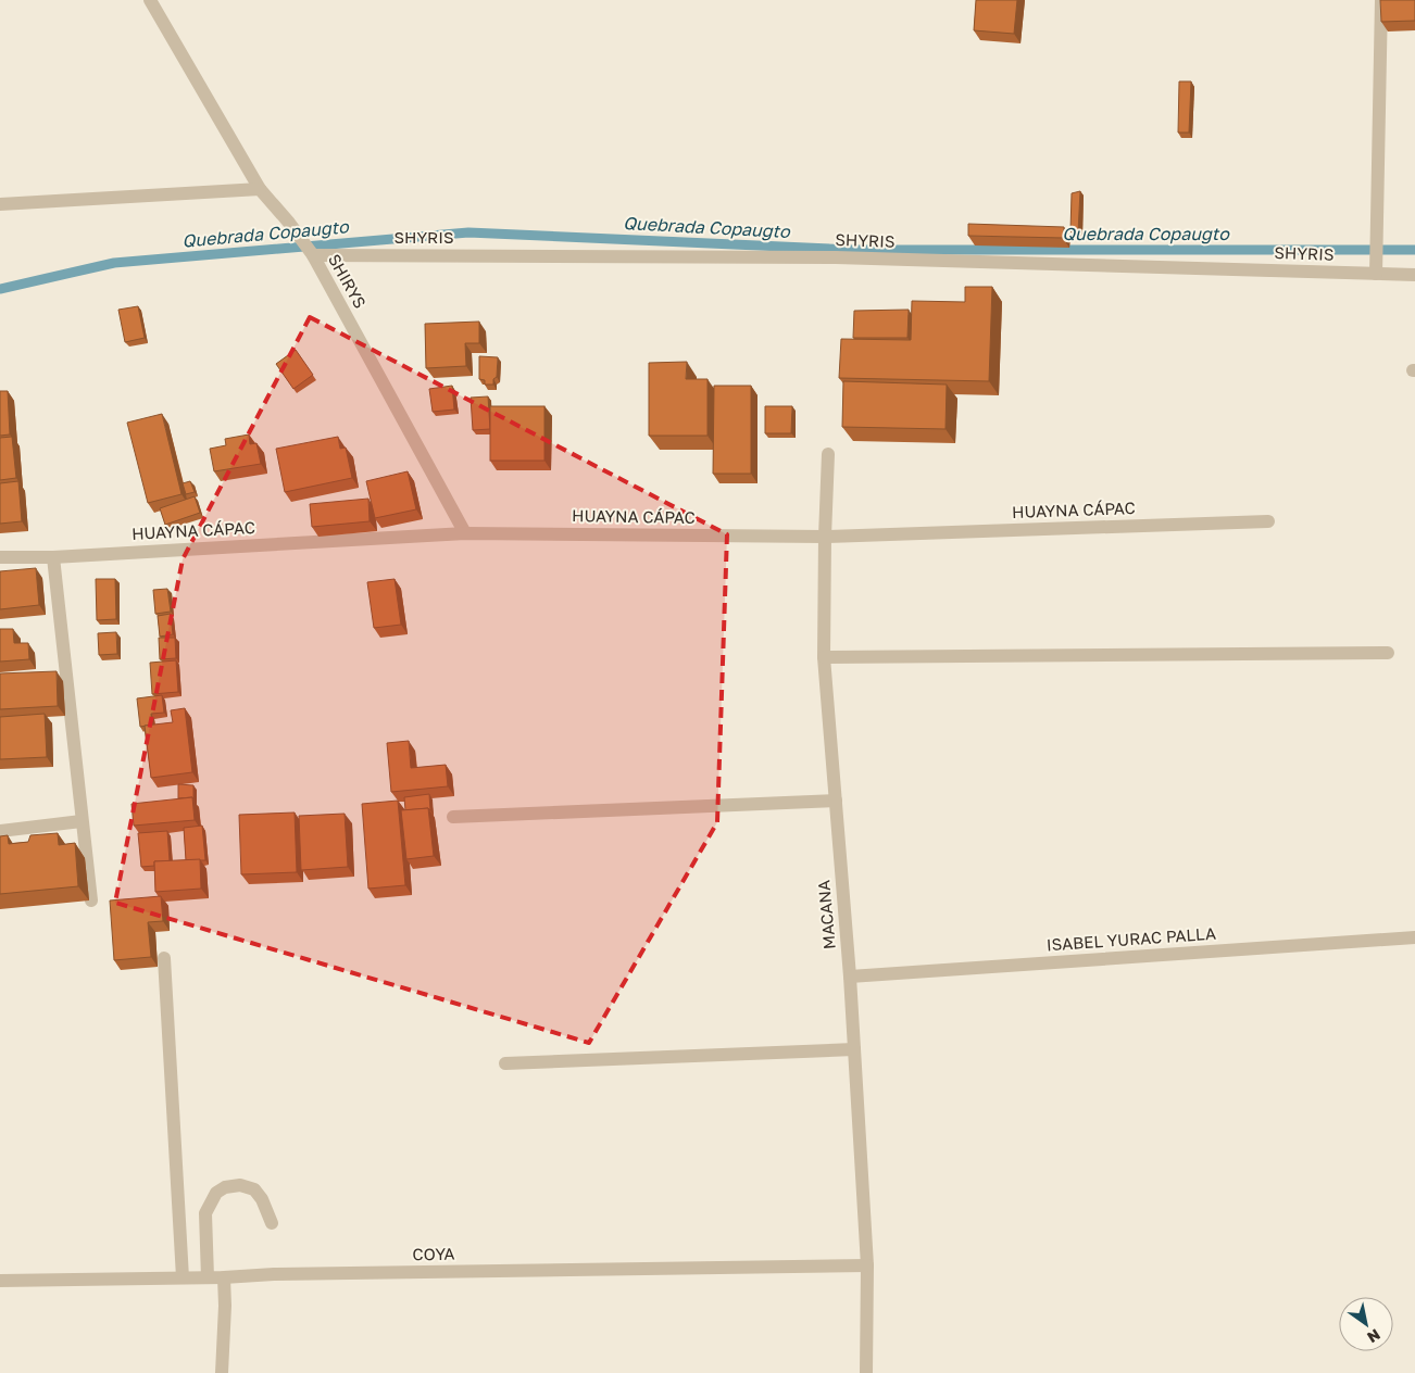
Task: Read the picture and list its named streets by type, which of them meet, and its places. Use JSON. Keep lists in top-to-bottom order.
{
  "streets": {
    "street": [
      "SHYRIS",
      "SHIRYS",
      "HUAYNA CÁPAC",
      "MACANA",
      "ISABEL YURAC PALLA",
      "COYA"
    ]
  },
  "crossings": [
    ["SHYRIS", "SHIRYS"],
    ["SHIRYS", "HUAYNA CÁPAC"],
    ["HUAYNA CÁPAC", "MACANA"],
    ["MACANA", "ISABEL YURAC PALLA"],
    ["MACANA", "COYA"]
  ],
  "water": ["Quebrada Copaugto"],
  "north": "bottom right"
}
